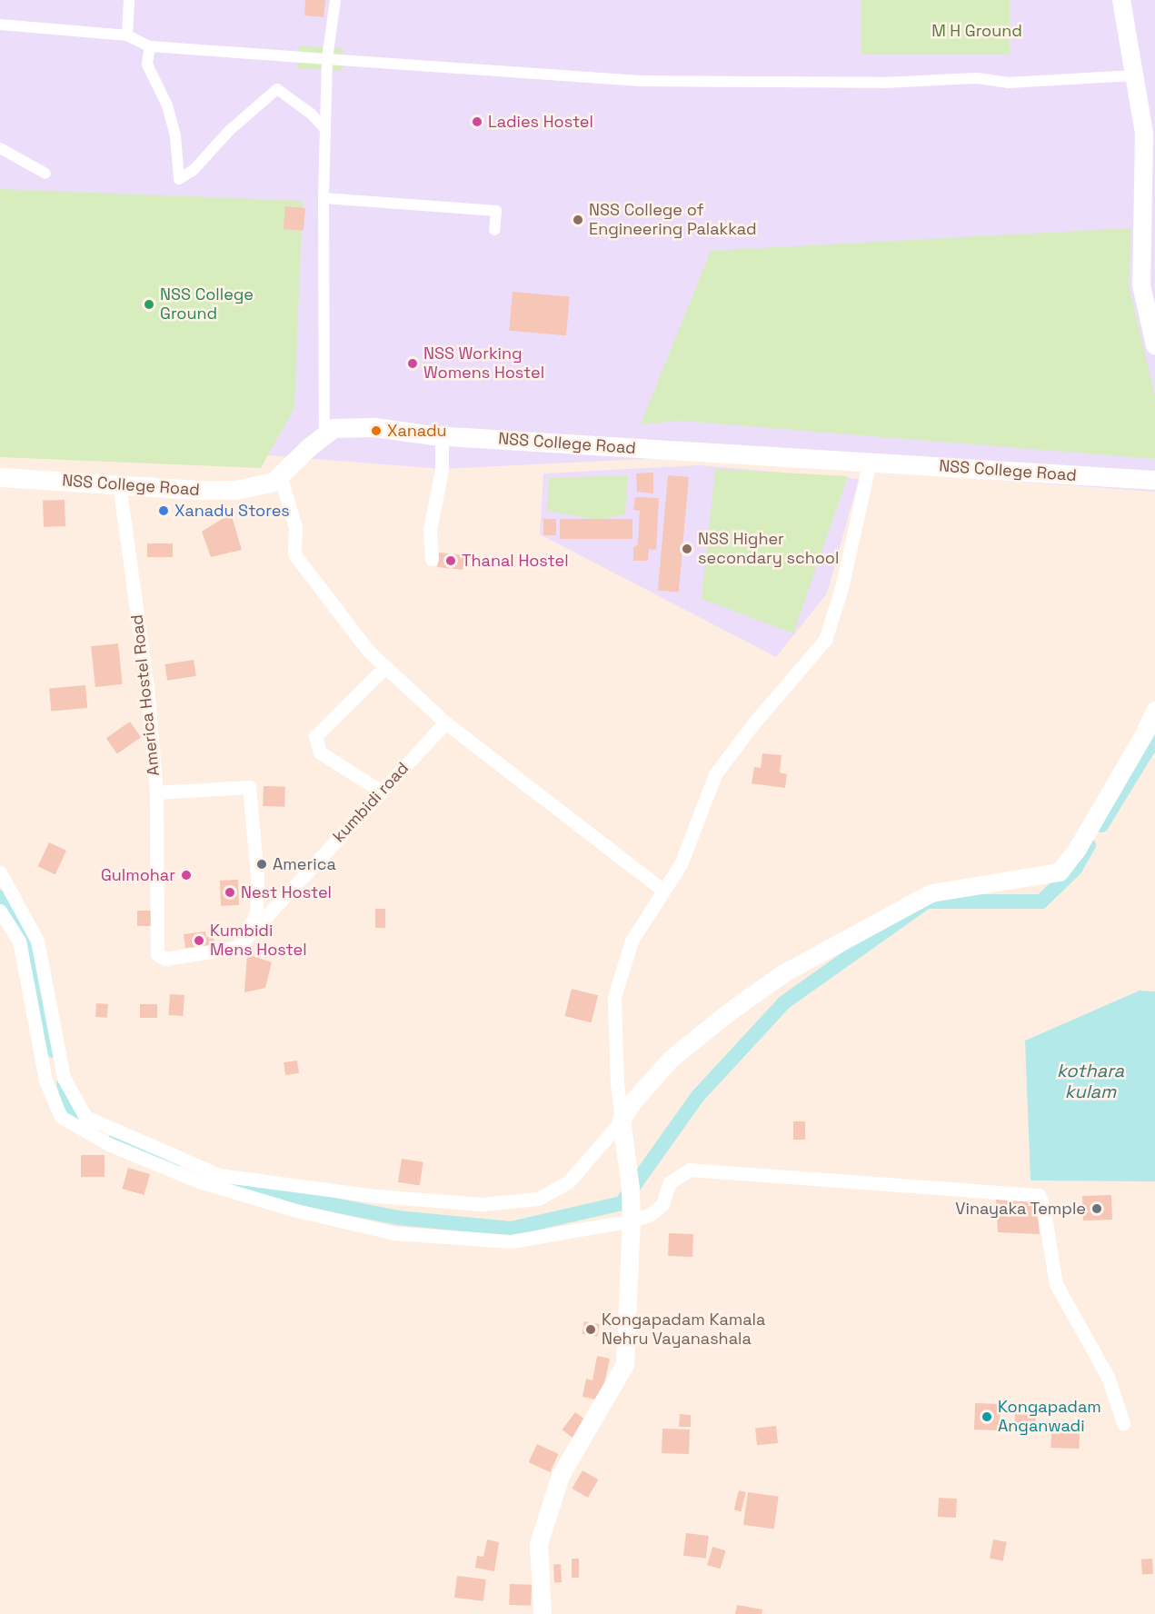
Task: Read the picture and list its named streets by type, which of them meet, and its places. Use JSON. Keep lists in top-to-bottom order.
{
  "streets": {
    "main road": ["NSS College Road"],
    "street": ["America Hostel Road", "kumbidi road"]
  },
  "crossings": [
    ["NSS College Road", "America Hostel Road"],
    ["America Hostel Road", "kumbidi road"]
  ],
  "water": ["kothara kulam"],
  "parks": ["M H Ground"],
  "places": [
    "Ladies Hostel",
    "NSS College of Engineering Palakkad",
    "NSS College Ground",
    "NSS Working Womens Hostel",
    "Xanadu",
    "Xanadu Stores",
    "NSS Higher secondary school",
    "Thanal Hostel",
    "America",
    "Gulmohar",
    "Nest Hostel",
    "Kumbidi Mens Hostel",
    "Vinayaka Temple",
    "Kongapadam Kamala Nehru Vayanashala",
    "Kongapadam Anganwadi"
  ]
}
